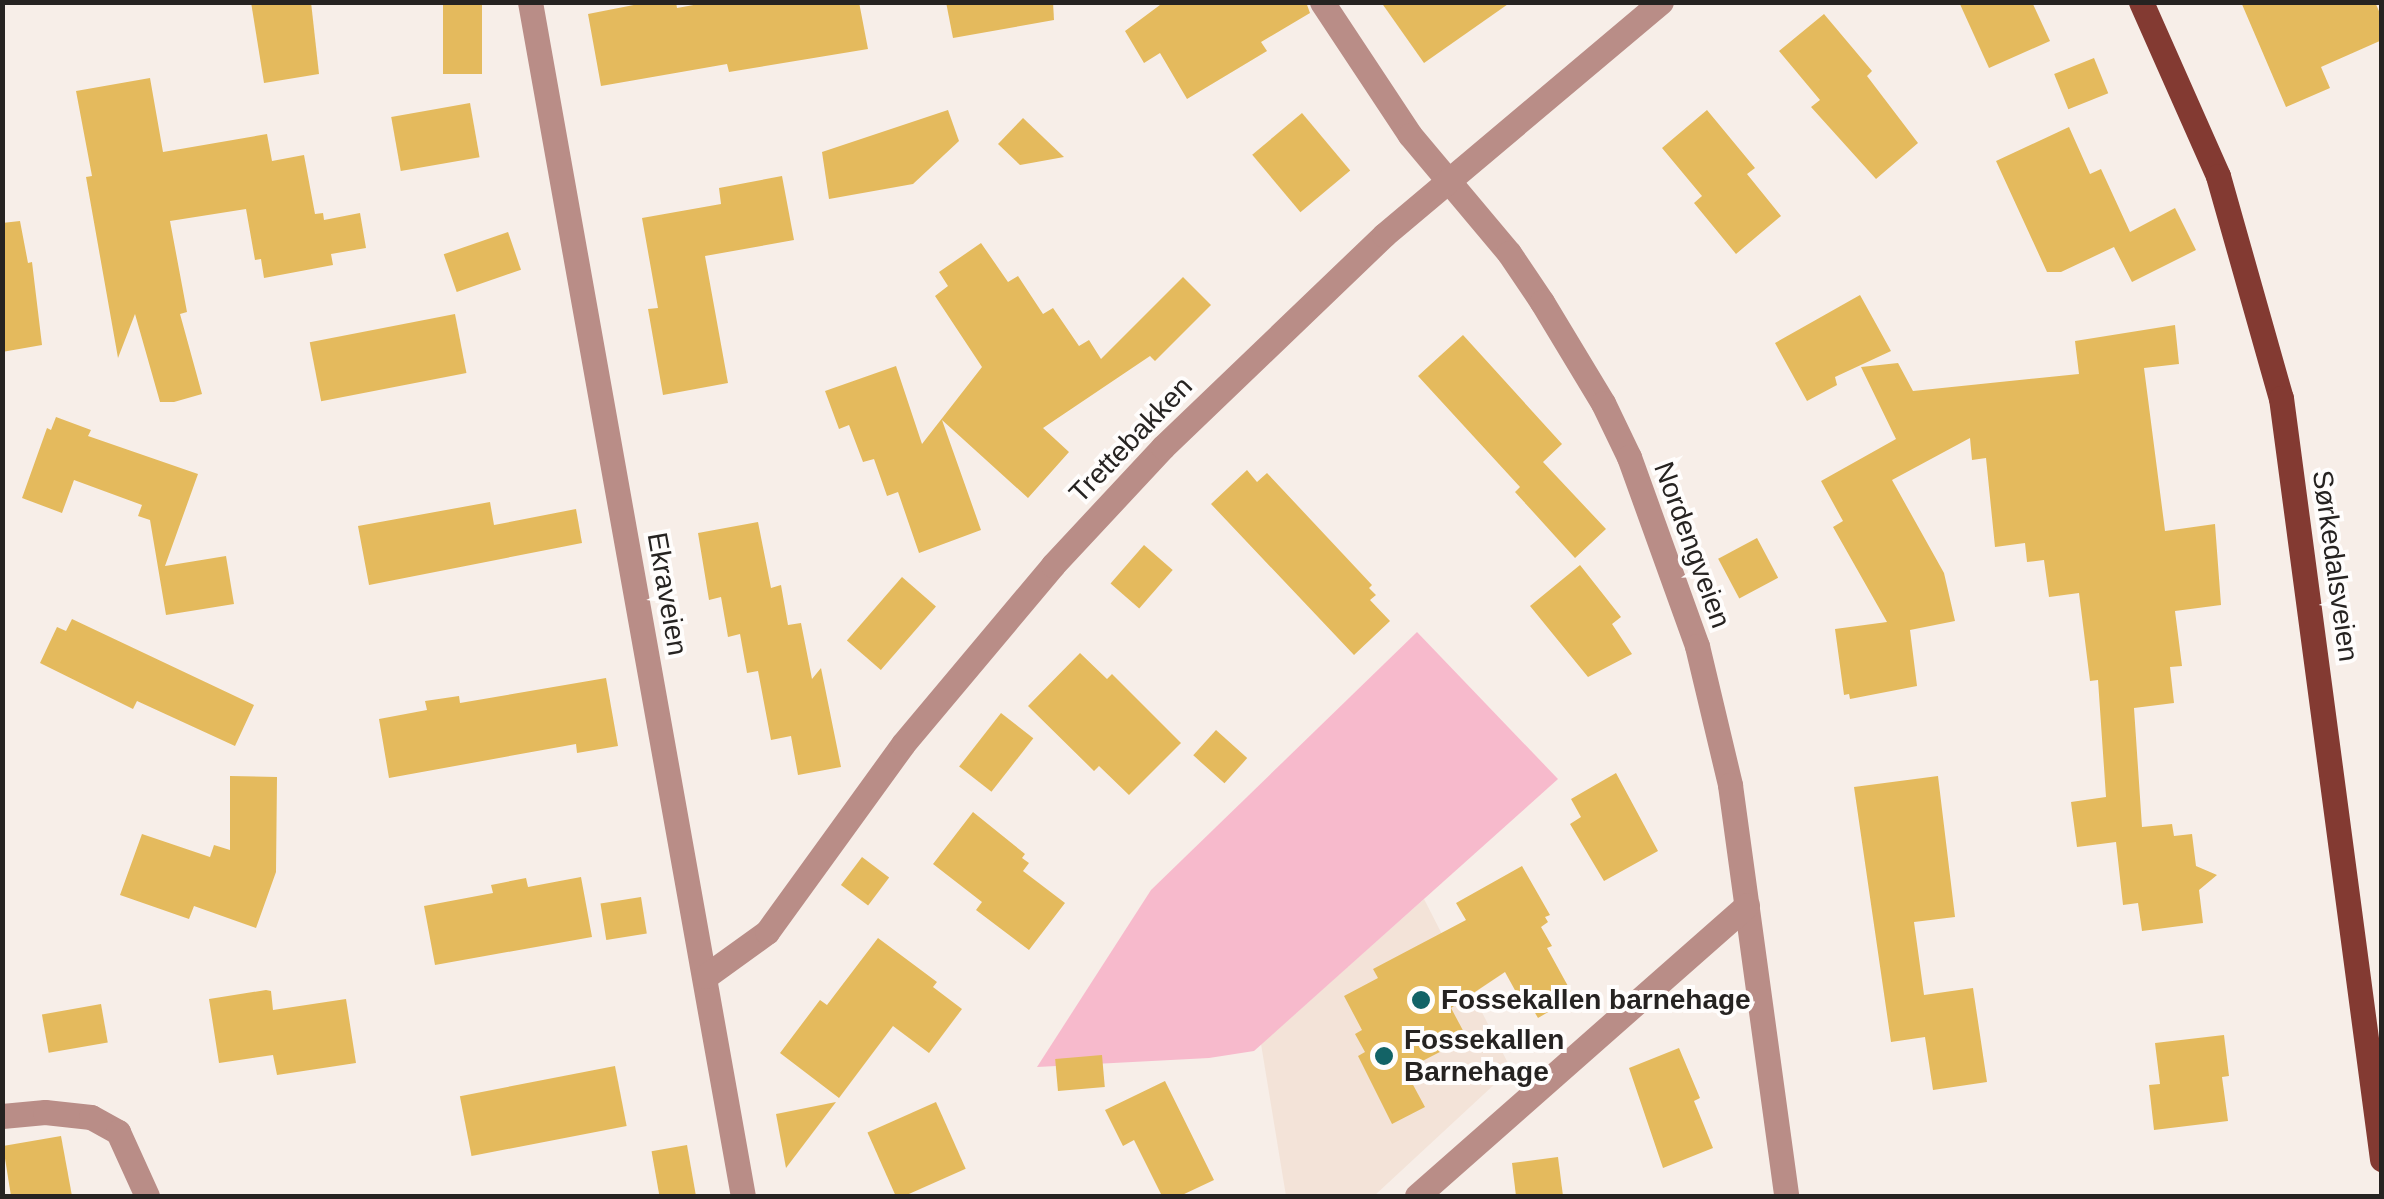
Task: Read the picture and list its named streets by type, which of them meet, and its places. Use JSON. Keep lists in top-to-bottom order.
{
  "streets": {
    "main road": ["Sørkedalsveien"],
    "street": ["Trettebakken", "Nordengveien", "Ekraveien"]
  },
  "crossings": [
    ["Trettebakken", "Nordengveien"],
    ["Trettebakken", "Ekraveien"]
  ],
  "places": ["Fossekallen barnehage", "Fossekallen Barnehage"]
}
